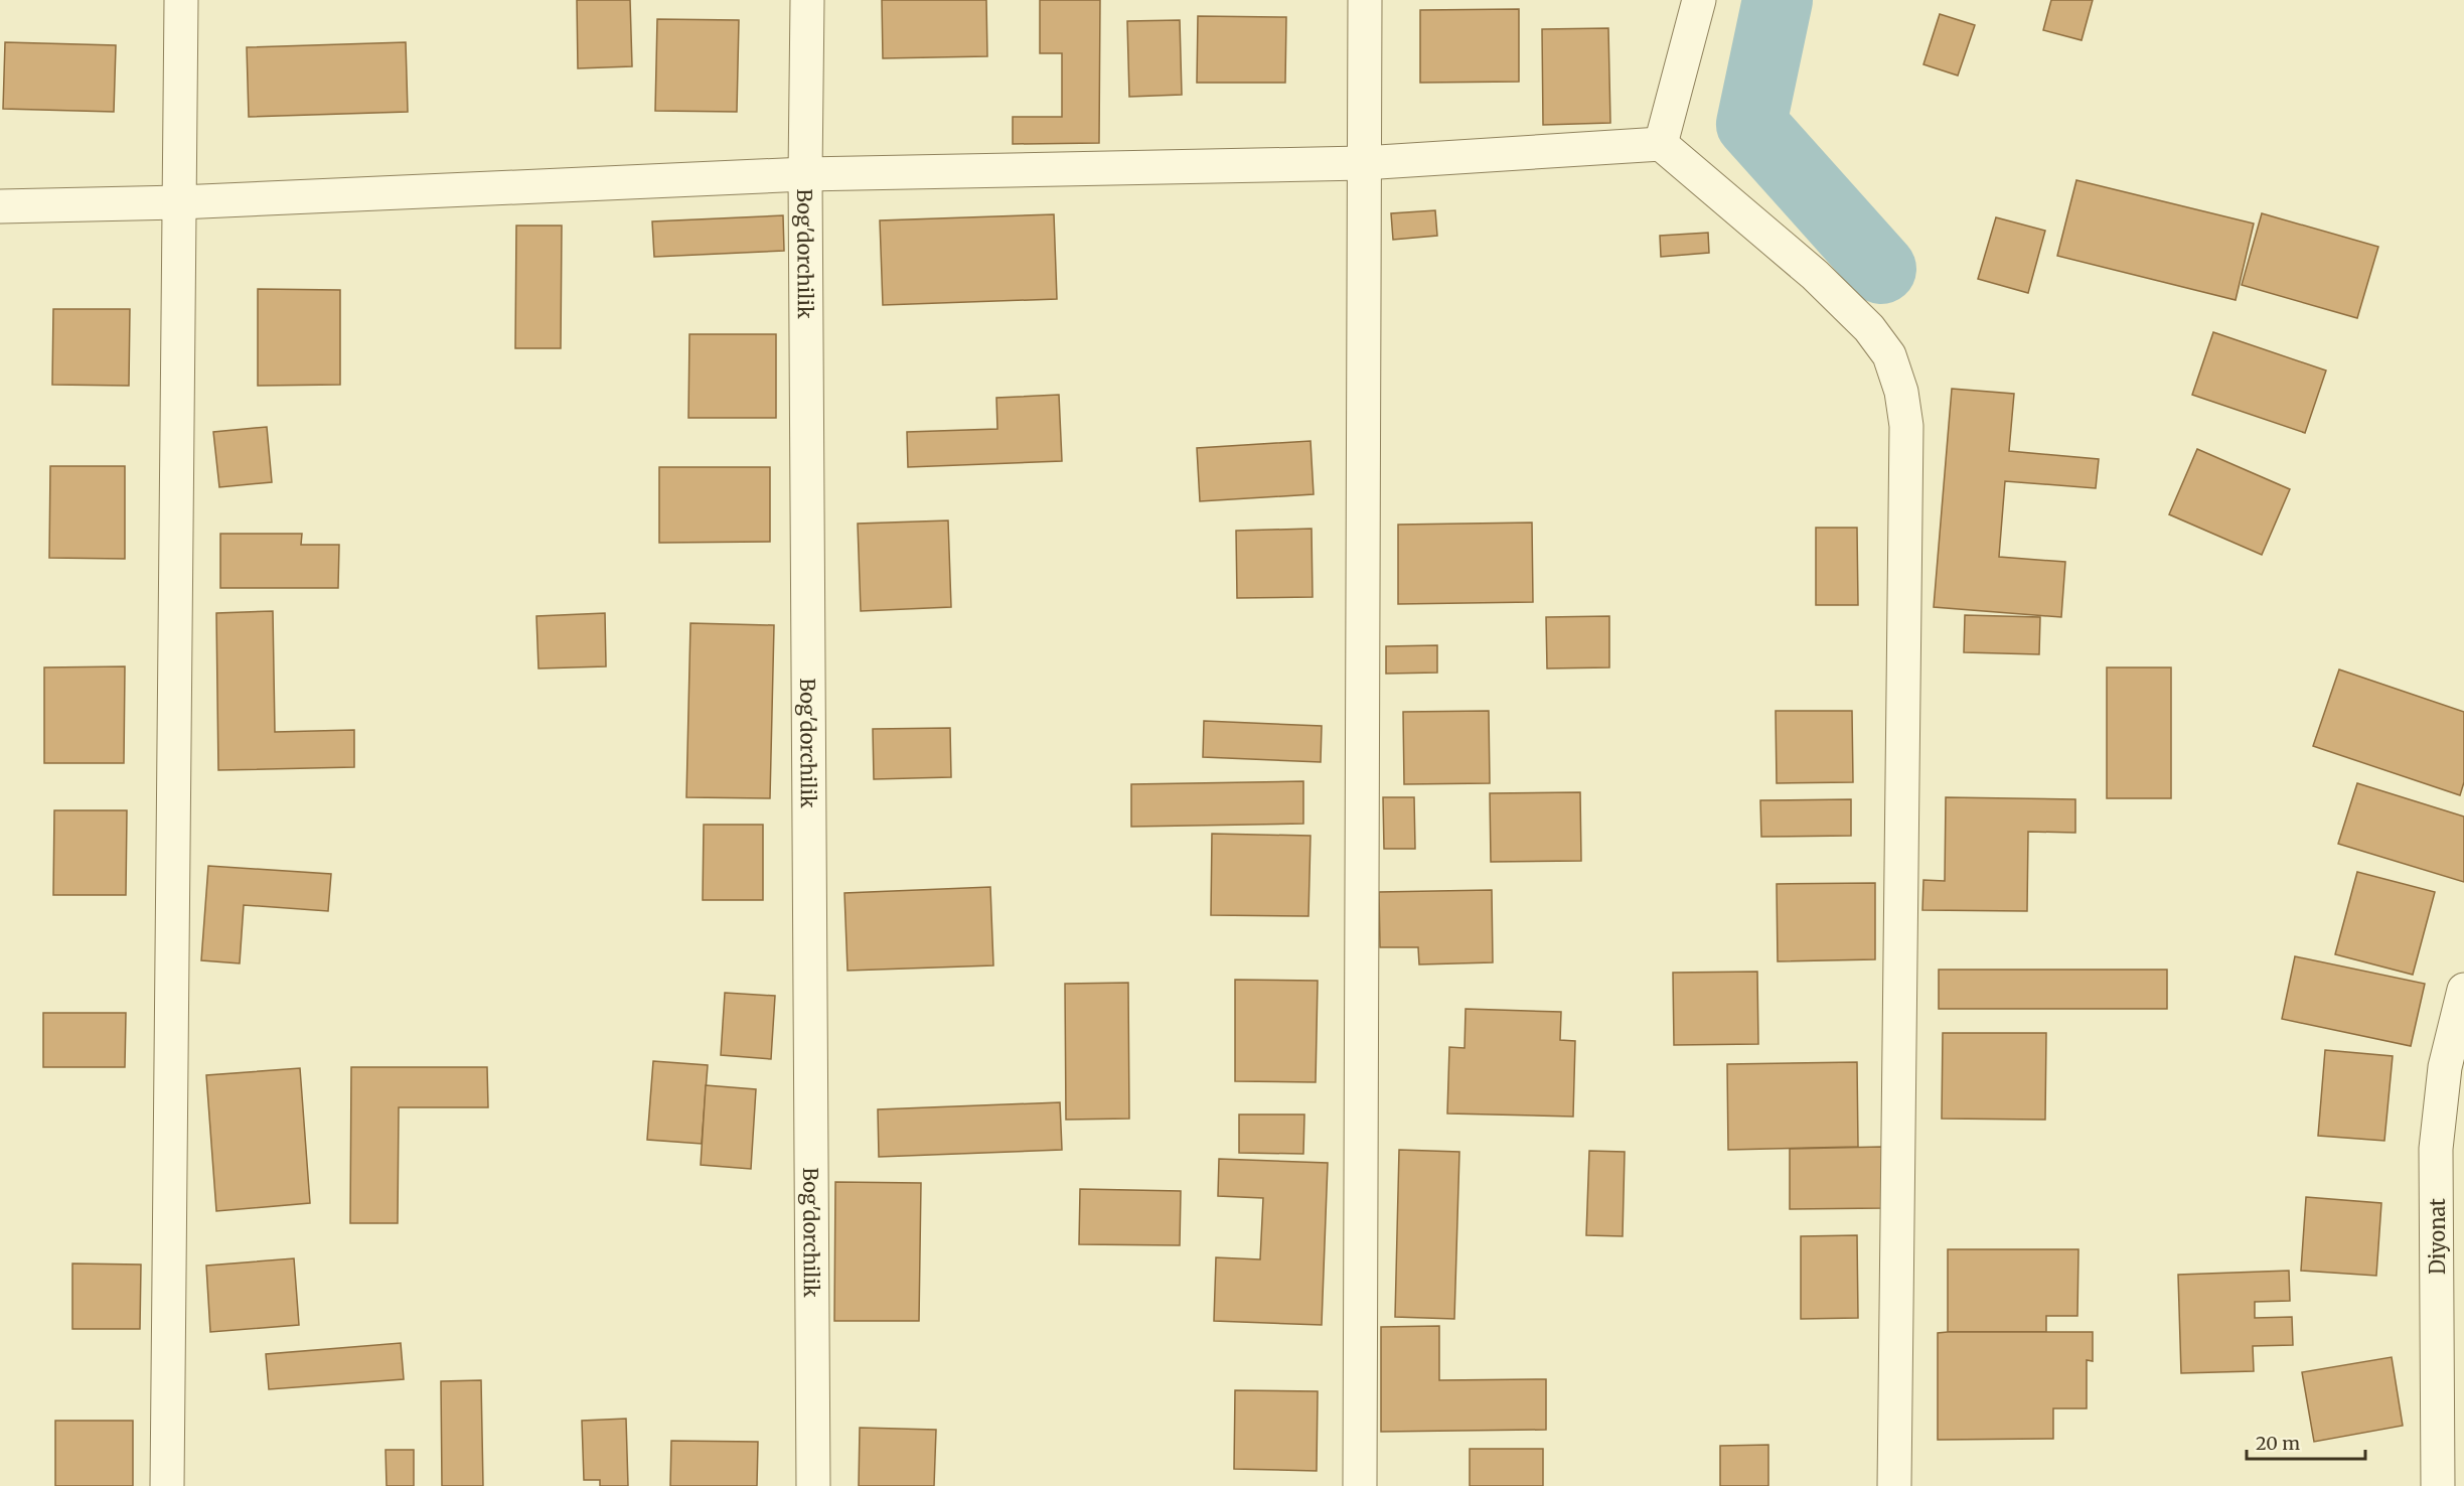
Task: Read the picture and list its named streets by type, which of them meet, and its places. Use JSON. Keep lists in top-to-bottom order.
{
  "streets": {
    "street": ["Bog'dorchilik", "Diyonat"]
  },
  "scale_bar": "20 m"
}
